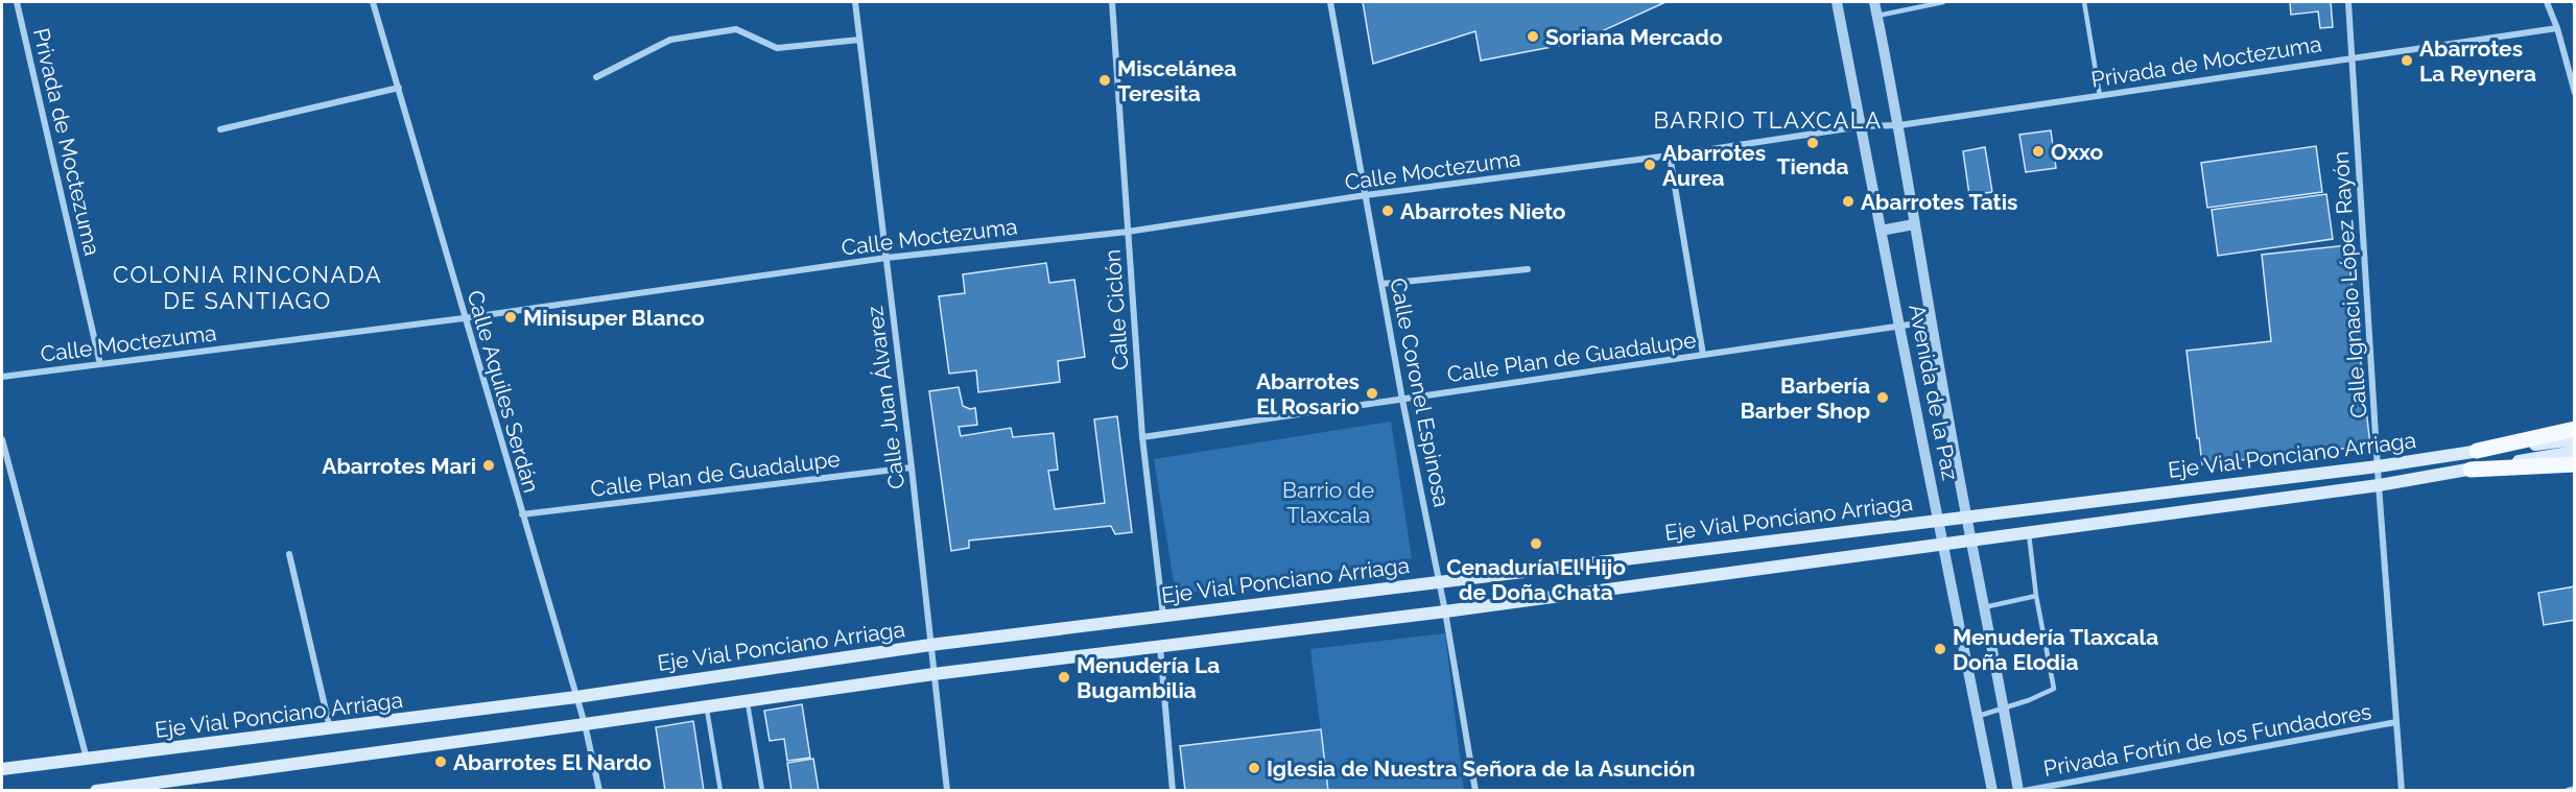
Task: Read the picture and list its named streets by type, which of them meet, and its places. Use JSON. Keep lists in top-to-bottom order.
{
  "streets": {
    "main road": ["Eje Vial Ponciano Arriaga"],
    "street": [
      "Privada de Moctezuma",
      "Calle Moctezuma",
      "Calle Ignacio López Rayón",
      "Calle Ciclón",
      "Calle Plan de Guadalupe",
      "Calle Aquiles Serdán",
      "Calle Coronel Espinosa",
      "Avenida de la Paz",
      "Calle Juan Álvarez",
      "Privada Fortín de los Fundadores"
    ]
  },
  "crossings": [
    ["Privada de Moctezuma", "Calle Moctezuma"],
    ["Privada de Moctezuma", "Calle Ignacio López Rayón"],
    ["Privada de Moctezuma", "Avenida de la Paz"],
    ["Calle Moctezuma", "Calle Ciclón"],
    ["Calle Moctezuma", "Calle Aquiles Serdán"],
    ["Calle Moctezuma", "Calle Coronel Espinosa"],
    ["Calle Moctezuma", "Avenida de la Paz"],
    ["Calle Moctezuma", "Calle Juan Álvarez"],
    ["Calle Ignacio López Rayón", "Eje Vial Ponciano Arriaga"],
    ["Calle Ignacio López Rayón", "Privada Fortín de los Fundadores"],
    ["Calle Ciclón", "Calle Plan de Guadalupe"],
    ["Calle Ciclón", "Eje Vial Ponciano Arriaga"],
    ["Calle Plan de Guadalupe", "Calle Aquiles Serdán"],
    ["Calle Plan de Guadalupe", "Calle Coronel Espinosa"],
    ["Calle Plan de Guadalupe", "Avenida de la Paz"],
    ["Calle Plan de Guadalupe", "Calle Juan Álvarez"],
    ["Calle Aquiles Serdán", "Eje Vial Ponciano Arriaga"],
    ["Calle Coronel Espinosa", "Eje Vial Ponciano Arriaga"],
    ["Avenida de la Paz", "Eje Vial Ponciano Arriaga"],
    ["Calle Juan Álvarez", "Eje Vial Ponciano Arriaga"]
  ],
  "districts": ["BARRIO TLAXCALA", "COLONIA RINCONADA DE SANTIAGO"],
  "parks": ["Barrio de Tlaxcala"],
  "places": [
    "Soriana Mercado",
    "Abarrotes La Reynera",
    "Miscelánea Teresita",
    "Tienda",
    "Oxxo",
    "Abarrotes Aurea",
    "Abarrotes Tatis",
    "Abarrotes Nieto",
    "Minisuper Blanco",
    "Abarrotes El Rosario",
    "Barbería Barber Shop",
    "Abarrotes Mari",
    "Cenaduría El Hijo de Doña Chata",
    "Menudería Tlaxcala Doña Elodia",
    "Menudería La Bugambilia",
    "Abarrotes El Nardo",
    "Iglesia de Nuestra Señora de la Asunción"
  ]
}
